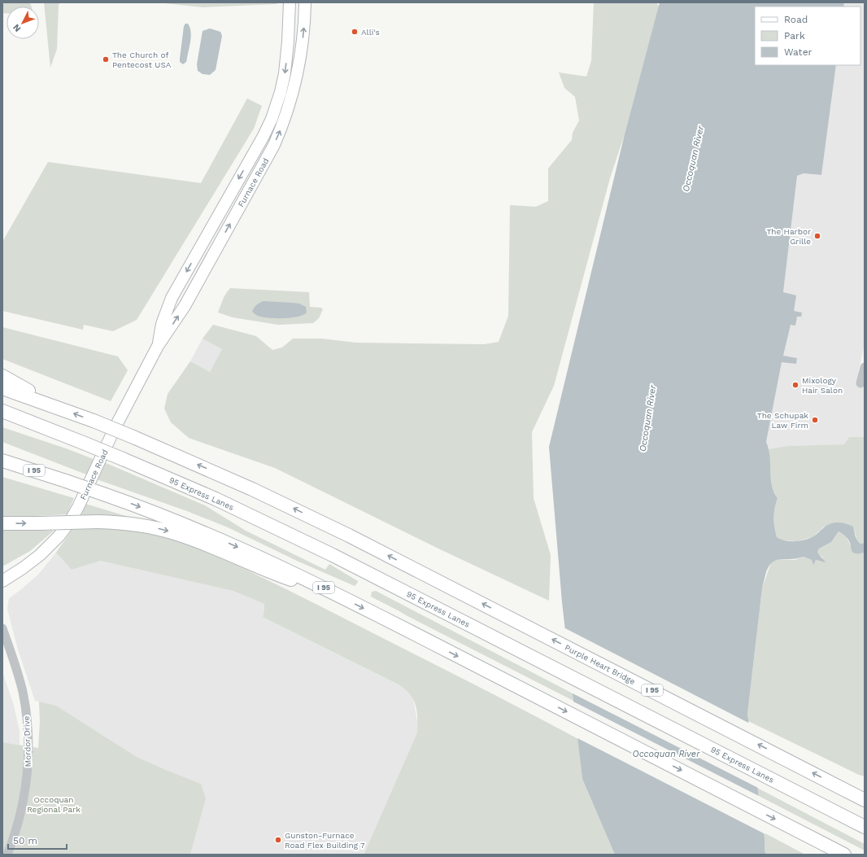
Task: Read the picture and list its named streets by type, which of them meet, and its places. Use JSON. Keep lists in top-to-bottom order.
{
  "streets": {
    "highway": ["I 95", "95 Express Lanes", "Purple Heart Bridge"],
    "main road": ["Furnace Road"],
    "street": ["Mordor Drive"]
  },
  "crossings": [
    ["I 95", "Purple Heart Bridge"]
  ],
  "water": ["Occoquan River"],
  "parks": ["Occoquan Regional Park"],
  "places": [
    "Alli's",
    "The Church of Pentecost USA",
    "The Harbor Grille",
    "Mixology Hair Salon",
    "The Schupak Law Firm",
    "Gunston-Furnace Road Flex Building 7"
  ],
  "legend": ["Road", "Park", "Water"],
  "scale_bar": "50 m",
  "north": "bottom left"
}
